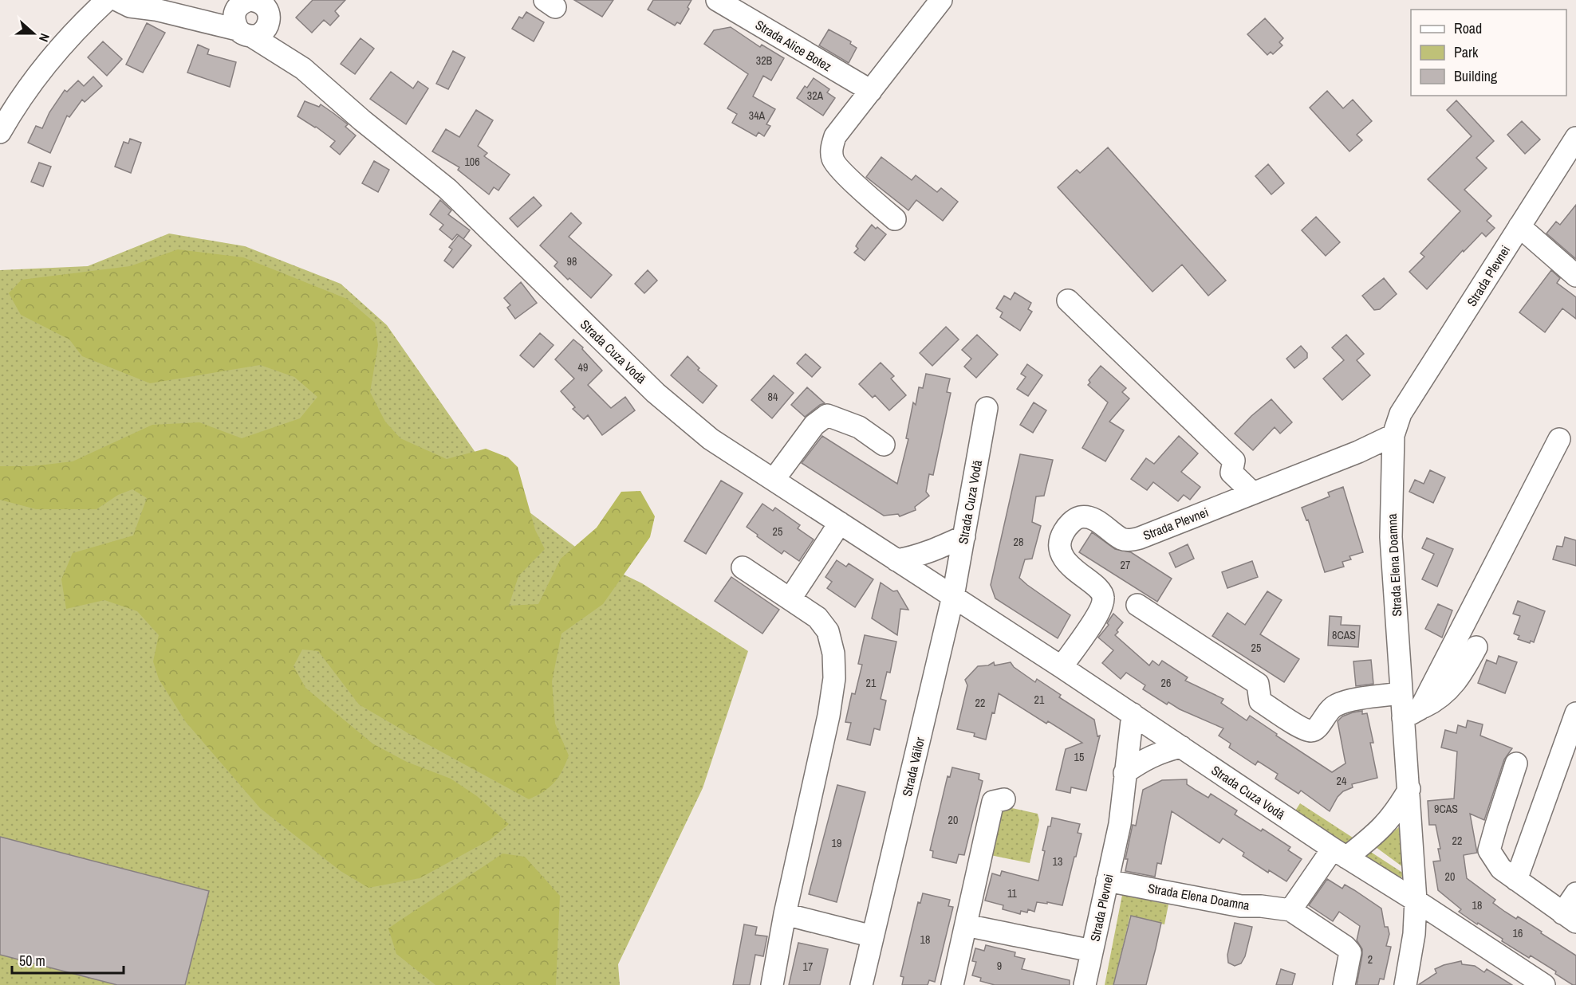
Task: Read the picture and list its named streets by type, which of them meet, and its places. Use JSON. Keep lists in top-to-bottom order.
{
  "streets": {
    "street": [
      "Strada Alice Botez",
      "Strada Plevnei",
      "Strada Cuza Vodă",
      "Strada Elena Doamna",
      "Strada Văilor"
    ]
  },
  "crossings": [
    ["Strada Plevnei", "Strada Cuza Vodă"],
    ["Strada Plevnei", "Strada Elena Doamna"],
    ["Strada Cuza Vodă", "Strada Elena Doamna"],
    ["Strada Cuza Vodă", "Strada Văilor"]
  ],
  "house_numbers": [
    "32B",
    "32A",
    "34A",
    "106",
    "98",
    "49",
    "84",
    "25",
    "28",
    "27",
    "8CAS",
    "25",
    "21",
    "26",
    "21",
    "22",
    "15",
    "24",
    "9CAS",
    "20",
    "22",
    "19",
    "13",
    "20",
    "11",
    "18",
    "16",
    "18",
    "2",
    "9",
    "17"
  ],
  "legend": ["Road", "Park", "Building"],
  "scale_bar": "50 m",
  "north": "right"
}
